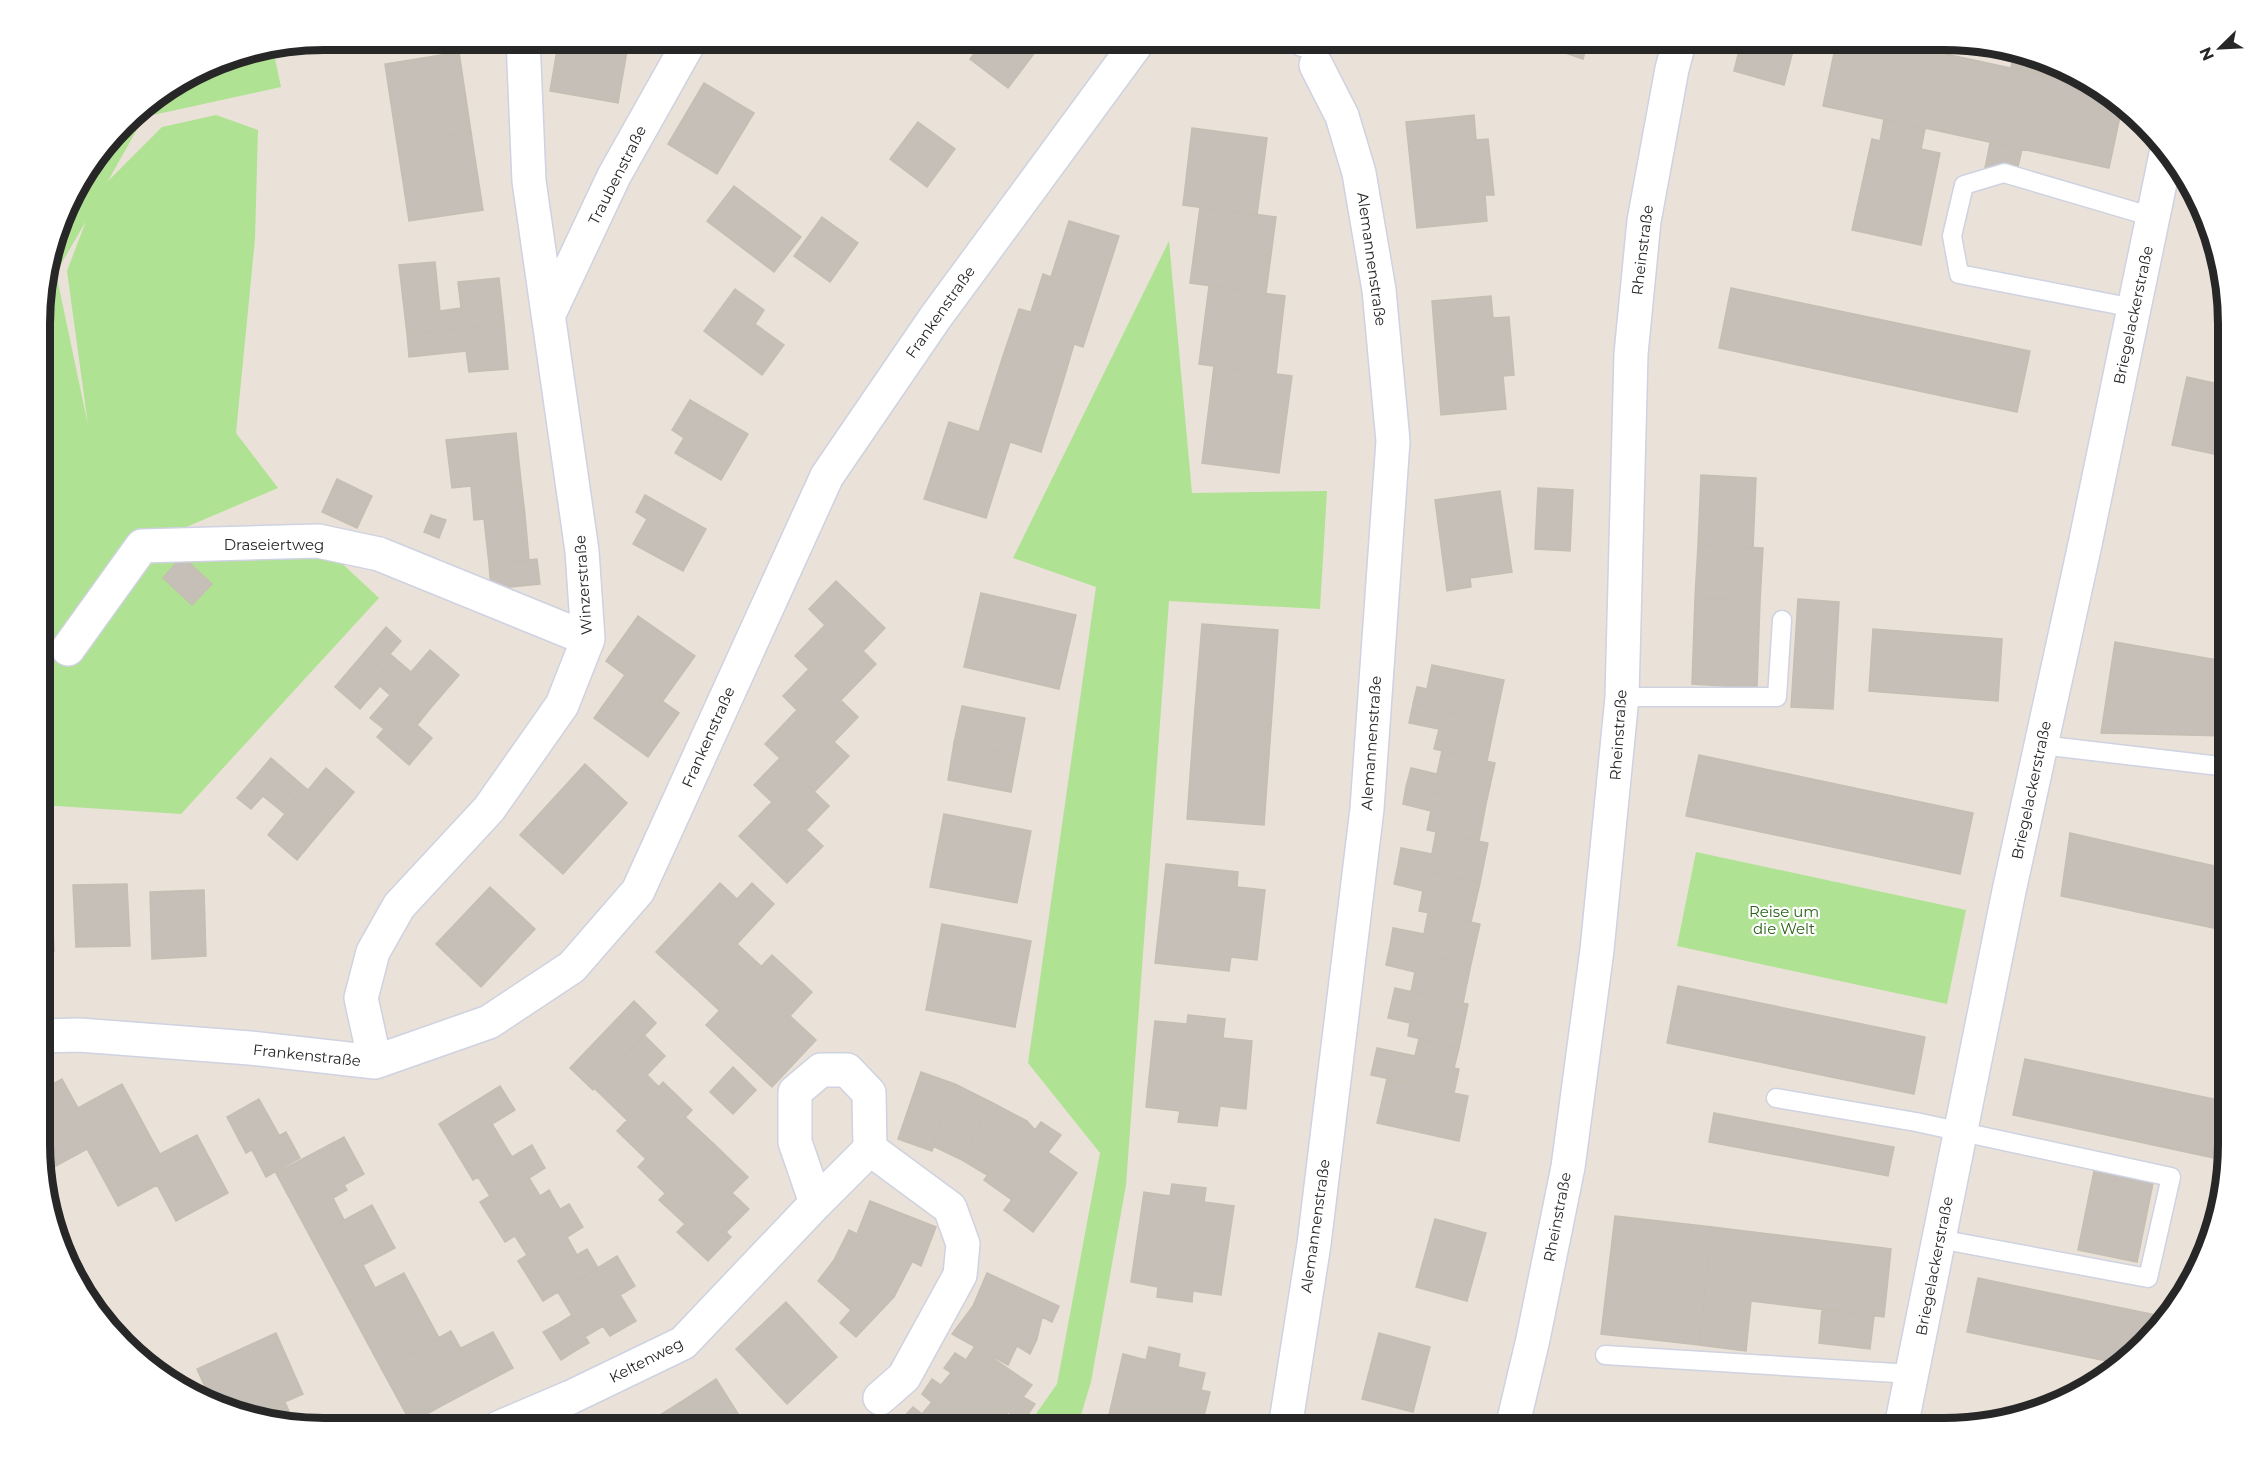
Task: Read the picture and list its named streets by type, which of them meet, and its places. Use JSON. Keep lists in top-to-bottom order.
{
  "streets": {
    "street": [
      "Traubenstraße",
      "Rheinstraße",
      "Alemannenstraße",
      "Frankenstraße",
      "Briegelackerstraße",
      "Draseiertweg",
      "Winzerstraße",
      "Keltenweg"
    ]
  },
  "crossings": [
    ["Traubenstraße", "Winzerstraße"],
    ["Frankenstraße", "Winzerstraße"],
    ["Draseiertweg", "Winzerstraße"]
  ],
  "parks": ["Reise um die Welt"],
  "north": "bottom left"
}
